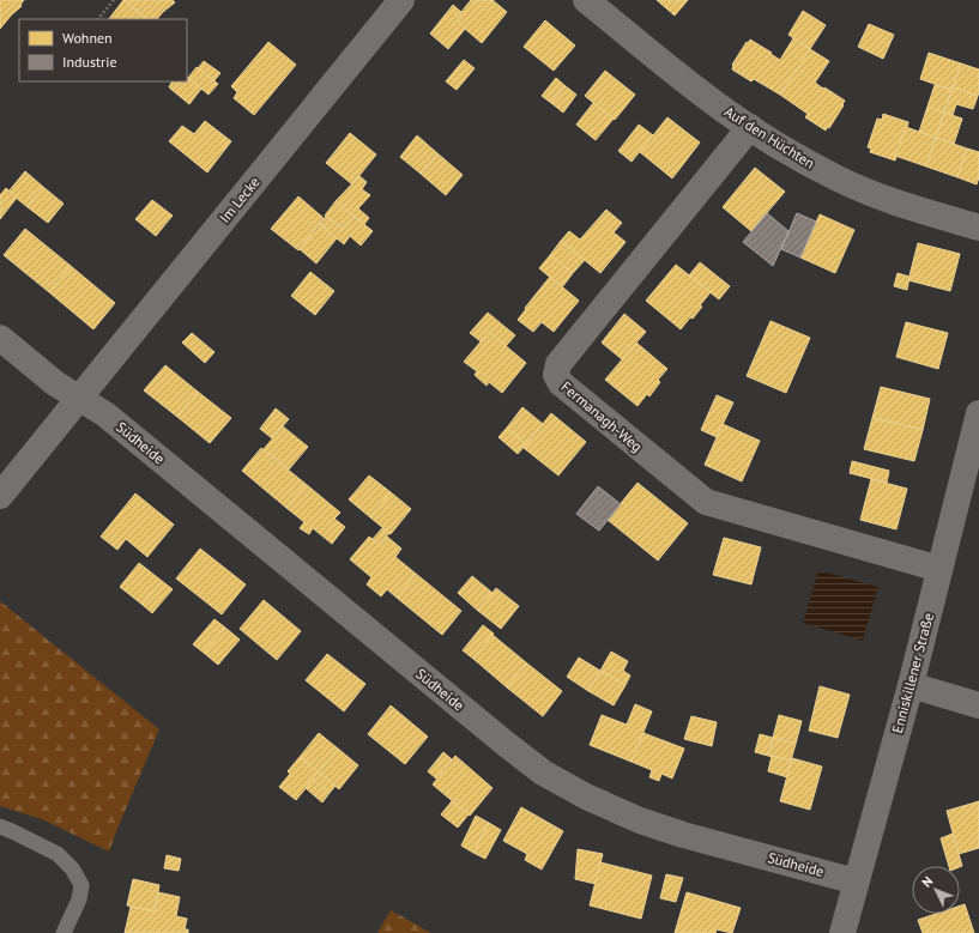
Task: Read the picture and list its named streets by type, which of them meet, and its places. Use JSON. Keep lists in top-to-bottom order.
{
  "streets": {
    "street": [
      "Auf den Hüchten",
      "Im Lecke",
      "Fermanagh-Weg",
      "Südheide",
      "Enniskillener Straße"
    ]
  },
  "crossings": [
    ["Auf den Hüchten", "Fermanagh-Weg"],
    ["Im Lecke", "Südheide"],
    ["Fermanagh-Weg", "Enniskillener Straße"],
    ["Südheide", "Enniskillener Straße"]
  ],
  "legend": ["Wohnen", "Industrie"],
  "north": "top left"
}
